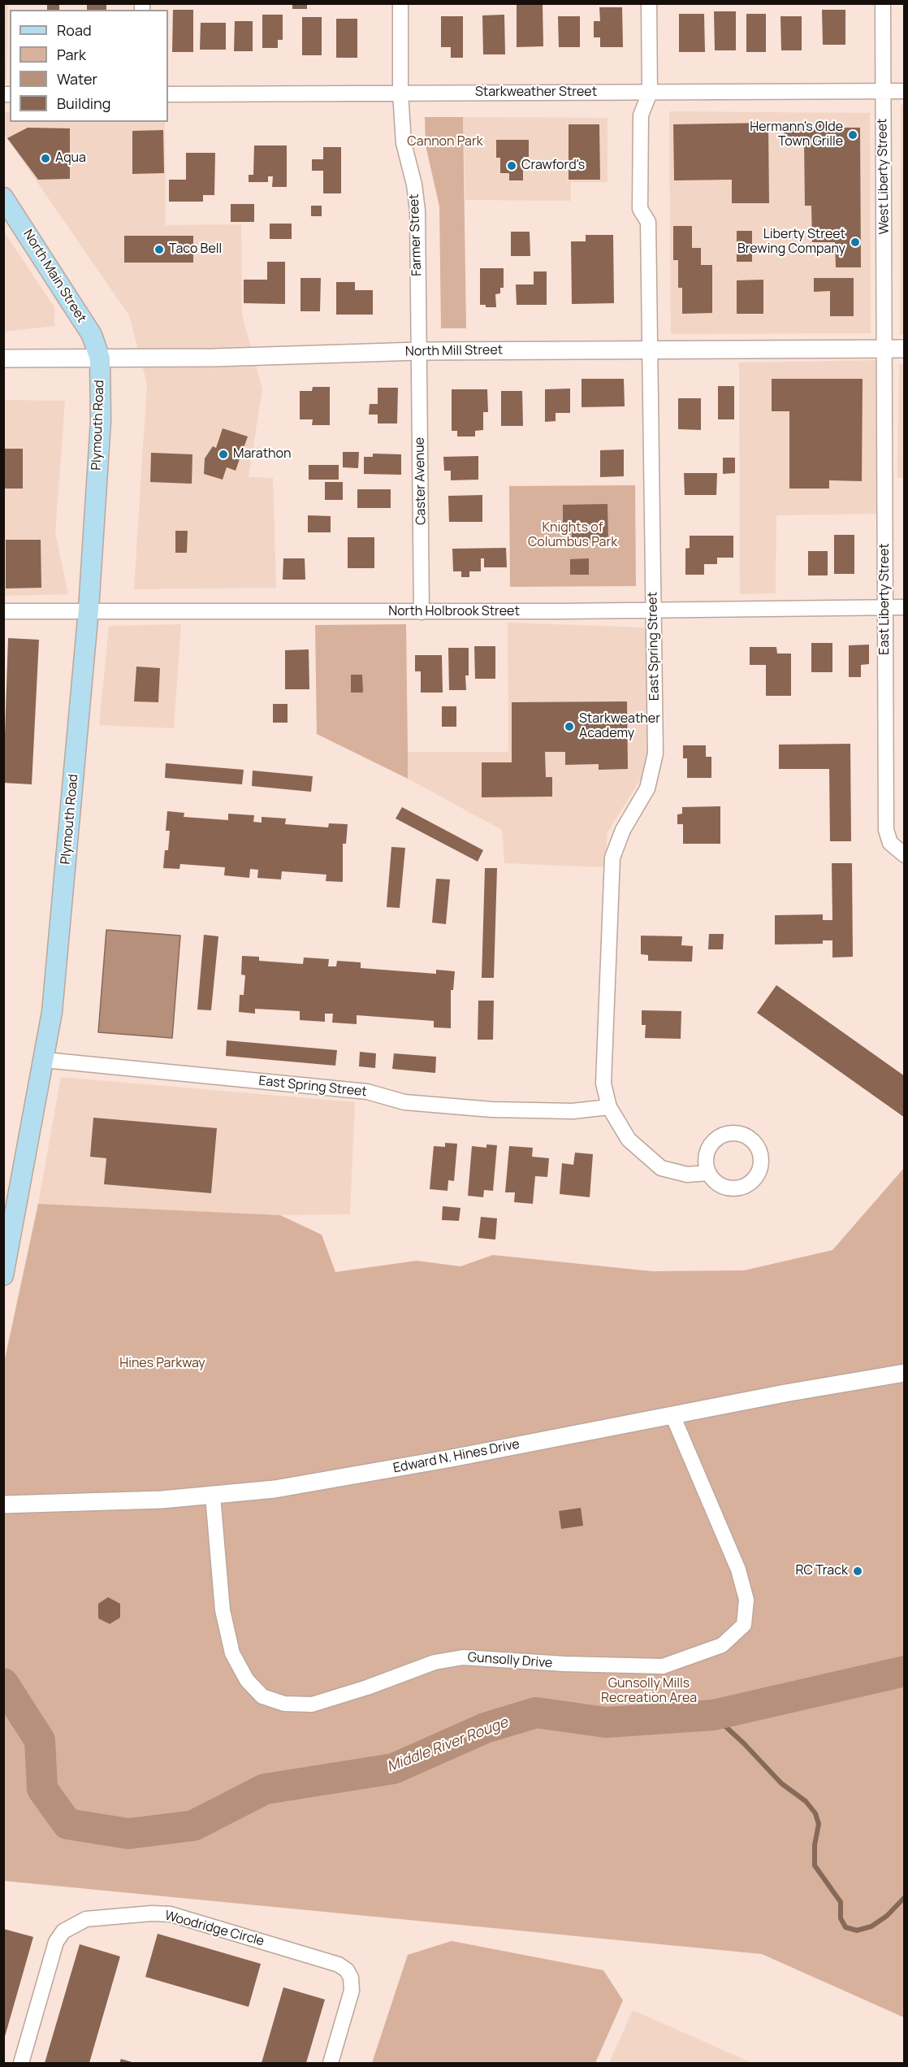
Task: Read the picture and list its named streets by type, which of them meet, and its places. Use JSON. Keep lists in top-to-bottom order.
{
  "streets": {
    "main road": ["North Main Street", "Plymouth Road"],
    "street": [
      "Starkweather Street",
      "West Liberty Street",
      "Farmer Street",
      "North Mill Street",
      "Caster Avenue",
      "East Liberty Street",
      "North Holbrook Street",
      "East Spring Street",
      "Edward N. Hines Drive",
      "Gunsolly Drive",
      "Woodridge Circle"
    ]
  },
  "crossings": [
    ["Starkweather Street", "West Liberty Street"],
    ["Starkweather Street", "Farmer Street"],
    ["Starkweather Street", "East Spring Street"],
    ["West Liberty Street", "North Mill Street"],
    ["West Liberty Street", "East Liberty Street"],
    ["Farmer Street", "North Mill Street"],
    ["Farmer Street", "Caster Avenue"],
    ["North Main Street", "North Mill Street"],
    ["North Main Street", "Plymouth Road"],
    ["North Mill Street", "Plymouth Road"],
    ["North Mill Street", "Caster Avenue"],
    ["North Mill Street", "East Liberty Street"],
    ["North Mill Street", "East Spring Street"],
    ["Plymouth Road", "North Holbrook Street"],
    ["Plymouth Road", "East Spring Street"],
    ["Caster Avenue", "North Holbrook Street"],
    ["East Liberty Street", "North Holbrook Street"],
    ["North Holbrook Street", "East Spring Street"],
    ["Edward N. Hines Drive", "Gunsolly Drive"]
  ],
  "water": ["Middle River Rouge"],
  "parks": [
    "Cannon Park",
    "Knights of Columbus Park",
    "Hines Parkway",
    "Gunsolly Mills Recreation Area"
  ],
  "places": [
    "Hermann's Olde Town Grille",
    "Aqua",
    "Crawford's",
    "Liberty Street Brewing Company",
    "Taco Bell",
    "Marathon",
    "Starkweather Academy",
    "RC Track"
  ],
  "legend": [
    "Road",
    "Park",
    "Water",
    "Building"
  ]
}
